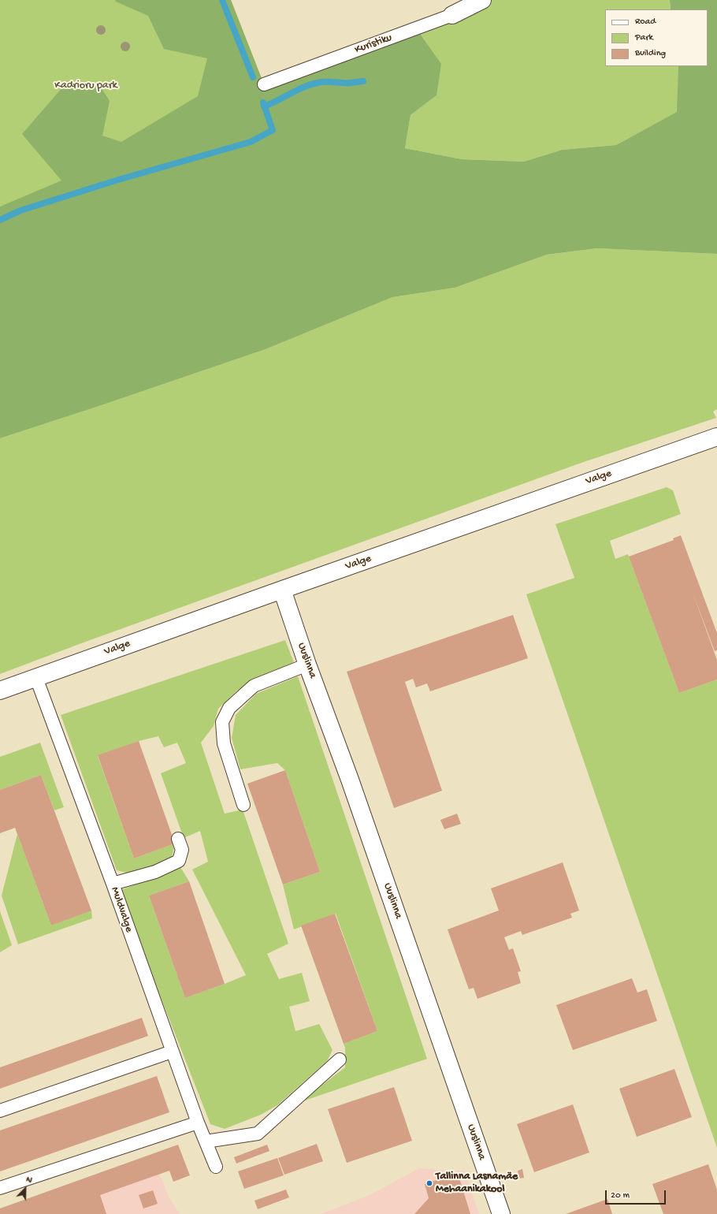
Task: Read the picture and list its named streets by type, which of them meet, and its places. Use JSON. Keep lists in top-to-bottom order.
{
  "streets": {
    "street": ["Kuristiku", "Valge", "Uuslinna"],
    "lane": ["Muldvalge"]
  },
  "crossings": [
    ["Valge", "Uuslinna"],
    ["Valge", "Muldvalge"]
  ],
  "parks": ["Kadrioru park"],
  "places": ["Tallinna Lasnamäe Mehaanikakool"],
  "legend": ["Road", "Park", "Building"],
  "scale_bar": "20 m",
  "north": "top right"
}
